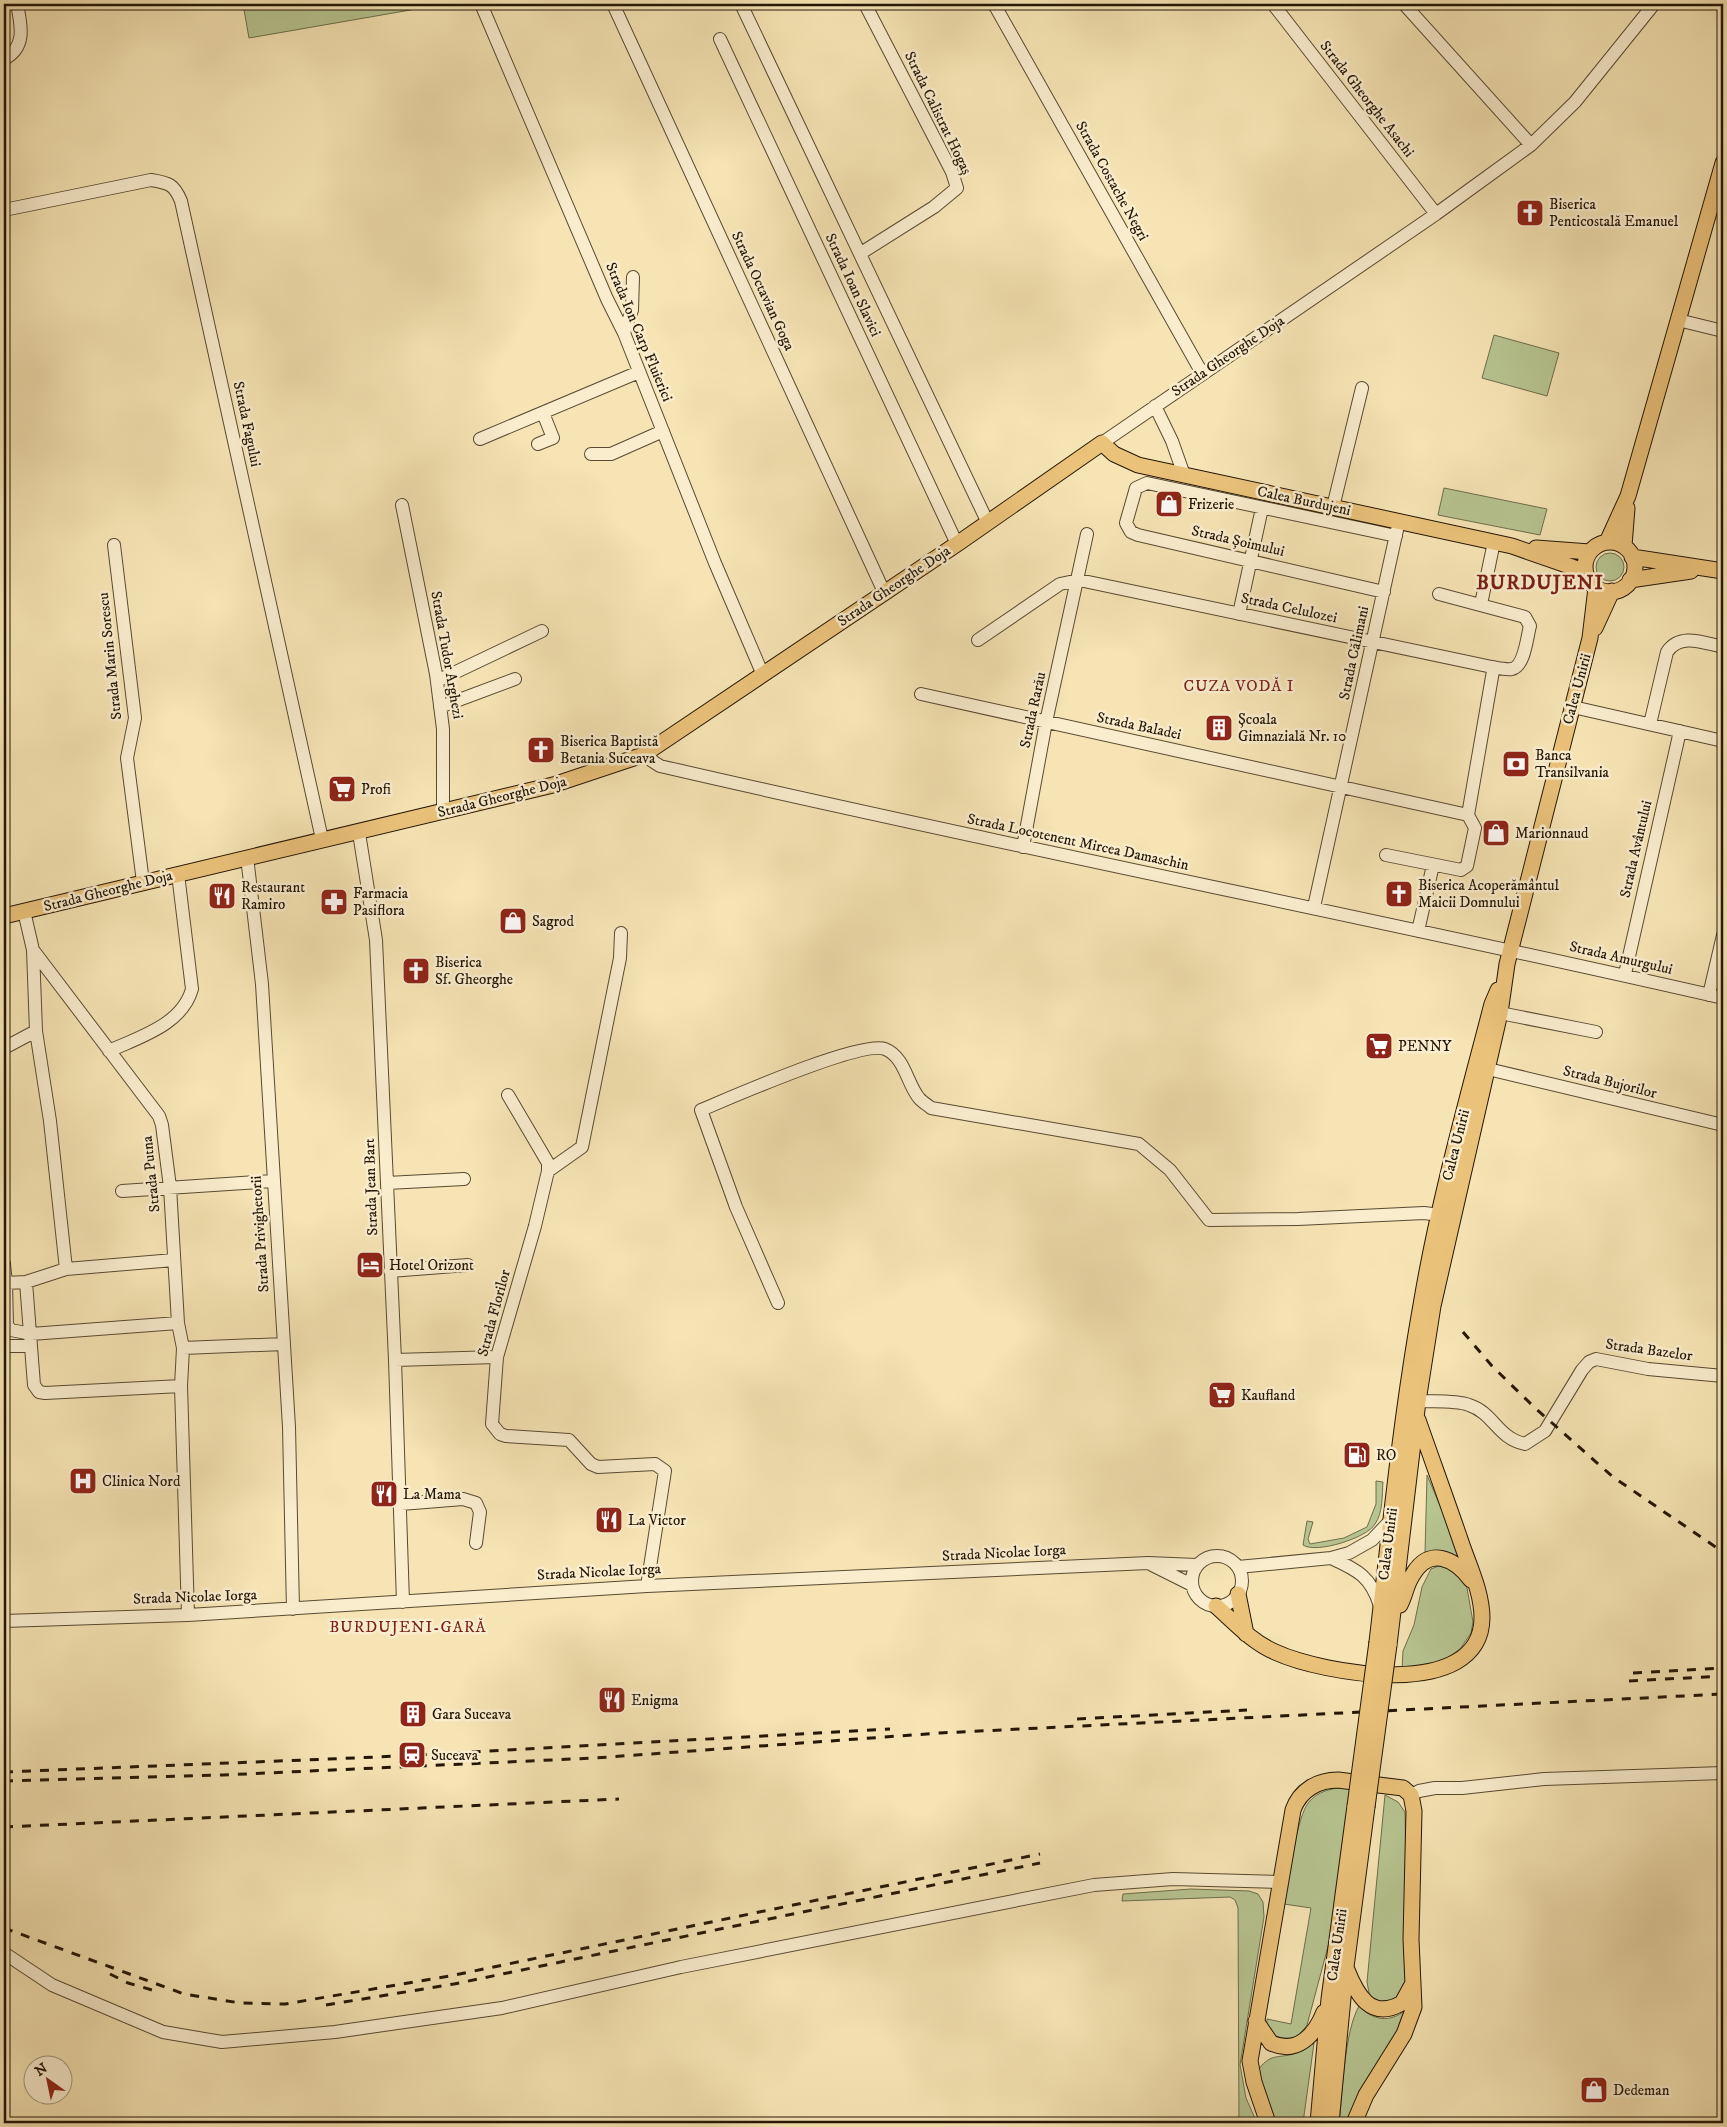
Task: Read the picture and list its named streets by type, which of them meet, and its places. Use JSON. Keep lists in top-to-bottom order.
{
  "streets": {
    "main road": ["Strada Gheorghe Doja", "Calea Burdujeni", "Calea Unirii"],
    "street": [
      "Strada Gheorghe Asachi",
      "Strada Calistrat Hogaș",
      "Strada Costache Negri",
      "Strada Ioan Slavici",
      "Strada Octavian Goga",
      "Strada Ion Carp Fluierici",
      "Strada Fagului",
      "Strada Șoimului",
      "Strada Celulozei",
      "Strada Călimani",
      "Strada Tudor Arghezi",
      "Strada Marin Sorescu",
      "Strada Rarău",
      "Strada Baladei",
      "Strada Locotenent Mircea Damaschin",
      "Strada Avântului",
      "Strada Amurgului",
      "Strada Bujorilor",
      "Strada Putna",
      "Strada Jean Bart",
      "Strada Privighetorii",
      "Strada Florilor",
      "Strada Bazelor",
      "Strada Nicolae Iorga"
    ]
  },
  "crossings": [
    ["Strada Gheorghe Asachi", "Strada Gheorghe Doja"],
    ["Strada Costache Negri", "Strada Gheorghe Doja"],
    ["Strada Ioan Slavici", "Strada Gheorghe Doja"],
    ["Strada Octavian Goga", "Strada Gheorghe Doja"],
    ["Strada Ion Carp Fluierici", "Strada Gheorghe Doja"],
    ["Strada Gheorghe Doja", "Strada Fagului"],
    ["Strada Gheorghe Doja", "Calea Burdujeni"],
    ["Strada Gheorghe Doja", "Strada Tudor Arghezi"],
    ["Strada Gheorghe Doja", "Strada Marin Sorescu"],
    ["Strada Gheorghe Doja", "Strada Locotenent Mircea Damaschin"],
    ["Strada Gheorghe Doja", "Strada Putna"],
    ["Strada Gheorghe Doja", "Strada Jean Bart"],
    ["Strada Gheorghe Doja", "Strada Privighetorii"],
    ["Calea Burdujeni", "Strada Călimani"],
    ["Calea Burdujeni", "Calea Unirii"],
    ["Strada Șoimului", "Strada Călimani"],
    ["Strada Celulozei", "Strada Călimani"],
    ["Strada Celulozei", "Strada Rarău"],
    ["Strada Călimani", "Strada Baladei"],
    ["Strada Călimani", "Strada Locotenent Mircea Damaschin"],
    ["Calea Unirii", "Strada Locotenent Mircea Damaschin"],
    ["Calea Unirii", "Strada Amurgului"],
    ["Calea Unirii", "Strada Bujorilor"],
    ["Calea Unirii", "Strada Bazelor"],
    ["Calea Unirii", "Strada Nicolae Iorga"],
    ["Strada Rarău", "Strada Baladei"],
    ["Strada Rarău", "Strada Locotenent Mircea Damaschin"],
    ["Strada Locotenent Mircea Damaschin", "Strada Amurgului"],
    ["Strada Avântului", "Strada Amurgului"],
    ["Strada Putna", "Strada Nicolae Iorga"],
    ["Strada Jean Bart", "Strada Nicolae Iorga"],
    ["Strada Privighetorii", "Strada Nicolae Iorga"],
    ["Strada Florilor", "Strada Nicolae Iorga"]
  ],
  "districts": ["BURDUJENI", "CUZA VODĂ I", "BURDUJENI-GARĂ"],
  "places": {
    "church": [
      "Biserica Penticostală Emanuel",
      "Biserica Baptistă Betania Suceava",
      "Biserica Acoperământul Maicii Domnului",
      "Biserica Sf. Gheorghe"
    ],
    "shop": [
      "Frizerie",
      "Marionnaud",
      "Sagrod",
      "Dedeman"
    ],
    "building": ["Școala Gimnazială Nr. 10", "Gara Suceava"],
    "bank": ["Banca Transilvania"],
    "supermarket": ["Profi", "PENNY", "Kaufland"],
    "restaurant": [
      "Restaurant Ramiro",
      "La Mama",
      "La Victor",
      "Enigma"
    ],
    "pharmacy": ["Farmacia Pasiflora"],
    "hotel": ["Hotel Orizont"],
    "fuel station": ["RO"],
    "hospital": ["Clinica Nord"],
    "station": ["Suceava"]
  },
  "north": "top left"
}
